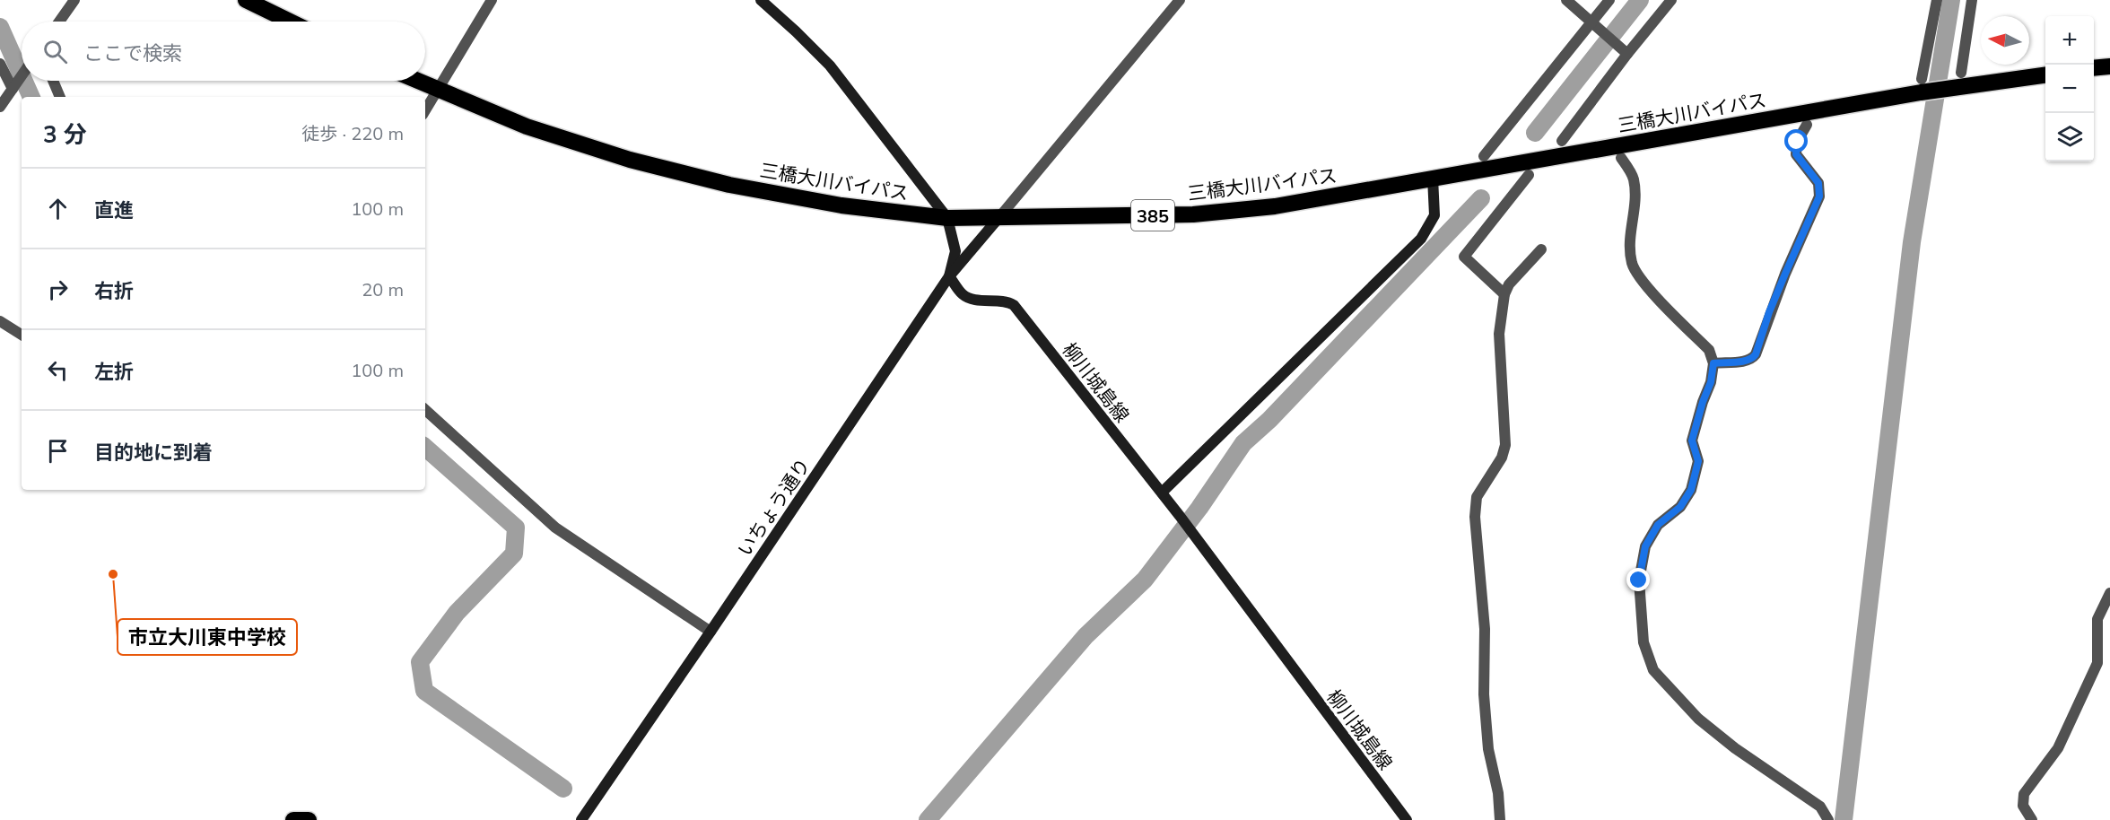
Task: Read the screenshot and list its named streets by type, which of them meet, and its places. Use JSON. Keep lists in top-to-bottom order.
{
  "streets": {
    "highway": ["三橋大川バイパス", "385"],
    "street": ["柳川城島線", "いちょう通り"]
  },
  "crossings": [
    ["三橋大川バイパス", "いちょう通り"],
    ["柳川城島線", "いちょう通り"]
  ],
  "places": ["市立大川東中学校"],
  "north": "left",
  "page": {
    "map_buttons": ["+", "−"],
    "search": "ここで検索",
    "heading": ["3 分", "徒歩 · 220 m"],
    "list": [
      ["直進", "100 m"],
      ["右折", "20 m"],
      ["左折", "100 m"],
      "目的地に到着"
    ]
  }
}
